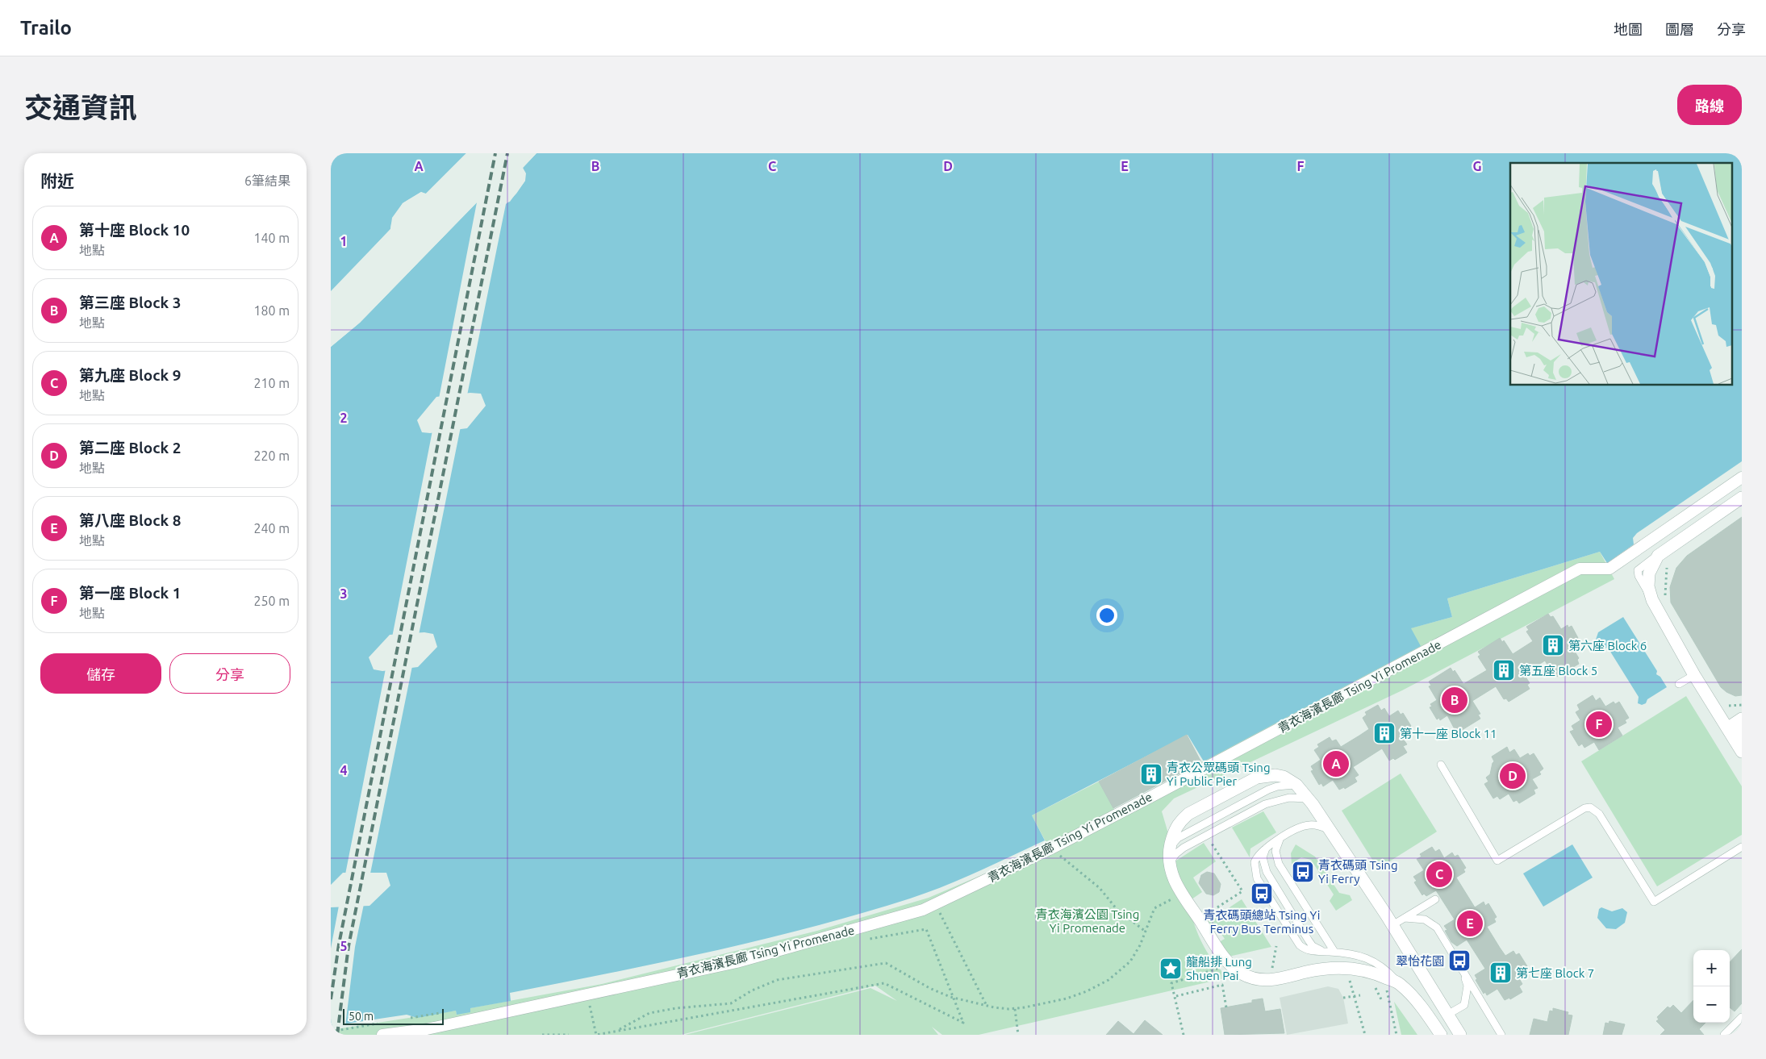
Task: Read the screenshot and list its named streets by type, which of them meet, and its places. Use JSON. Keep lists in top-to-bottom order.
{
  "streets": {
    "street": ["青衣海濱長廊 Tsing Yi Promenade"]
  },
  "parks": ["青衣海濱公園 Tsing Yi Promenade"],
  "places": {
    "building": [
      "第六座 Block 6",
      "第五座 Block 5",
      "第十一座 Block 11",
      "青衣公眾碼頭 Tsing Yi Public Pier",
      "第七座 Block 7"
    ],
    "bus stop": ["青衣碼頭 Tsing Yi Ferry", "青衣碼頭總站 Tsing Yi Ferry Bus Terminus", "翠怡花園"],
    "place": ["龍船排 Lung Shuen Pai"]
  },
  "scale_bar": "50 m",
  "page": {
    "header": "Trailo",
    "nav": ["地圖", "圖層", "分享"],
    "title": "交通資訊",
    "buttons": [
      "路線",
      ["儲存", "分享"]
    ],
    "heading": ["附近", "6筆結果"],
    "list": [
      {
        "mark": "A",
        "name": "第十座 Block 10",
        "note": "地點",
        "value": "140 m"
      },
      {
        "mark": "B",
        "name": "第三座 Block 3",
        "note": "地點",
        "value": "180 m"
      },
      {
        "mark": "C",
        "name": "第九座 Block 9",
        "note": "地點",
        "value": "210 m"
      },
      {
        "mark": "D",
        "name": "第二座 Block 2",
        "note": "地點",
        "value": "220 m"
      },
      {
        "mark": "E",
        "name": "第八座 Block 8",
        "note": "地點",
        "value": "240 m"
      },
      {
        "mark": "F",
        "name": "第一座 Block 1",
        "note": "地點",
        "value": "250 m"
      }
    ],
    "pins": [
      "B",
      "F",
      "A",
      "D",
      "C",
      "E"
    ],
    "map_buttons": ["+", "−"],
    "scale": "50 m"
  },
  "grid": {
    "columns": [
      "A",
      "B",
      "C",
      "D",
      "E",
      "F",
      "G"
    ],
    "rows": [
      "1",
      "2",
      "3",
      "4",
      "5"
    ]
  }
}
